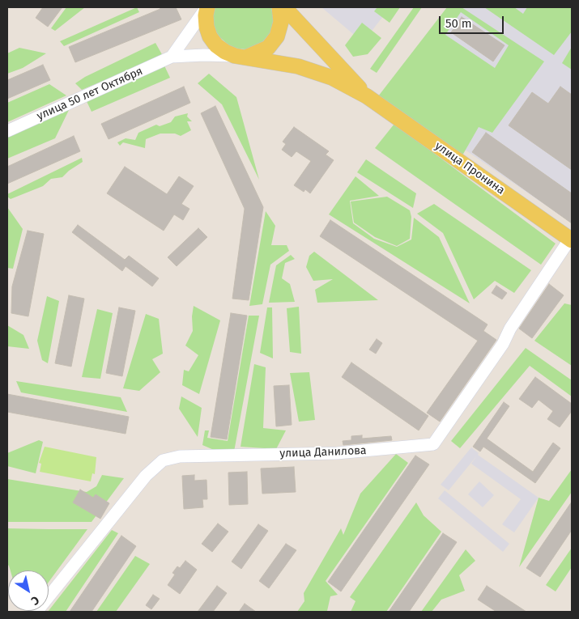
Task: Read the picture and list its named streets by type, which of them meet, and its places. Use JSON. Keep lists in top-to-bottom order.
{
  "streets": {
    "main road": ["улица Пронина"],
    "street": ["улица 50 лет Октября", "улица Данилова"]
  },
  "crossings": [
    ["улица Пронина", "улица Данилова"]
  ],
  "scale_bar": "50 m",
  "north": "bottom right"
}
